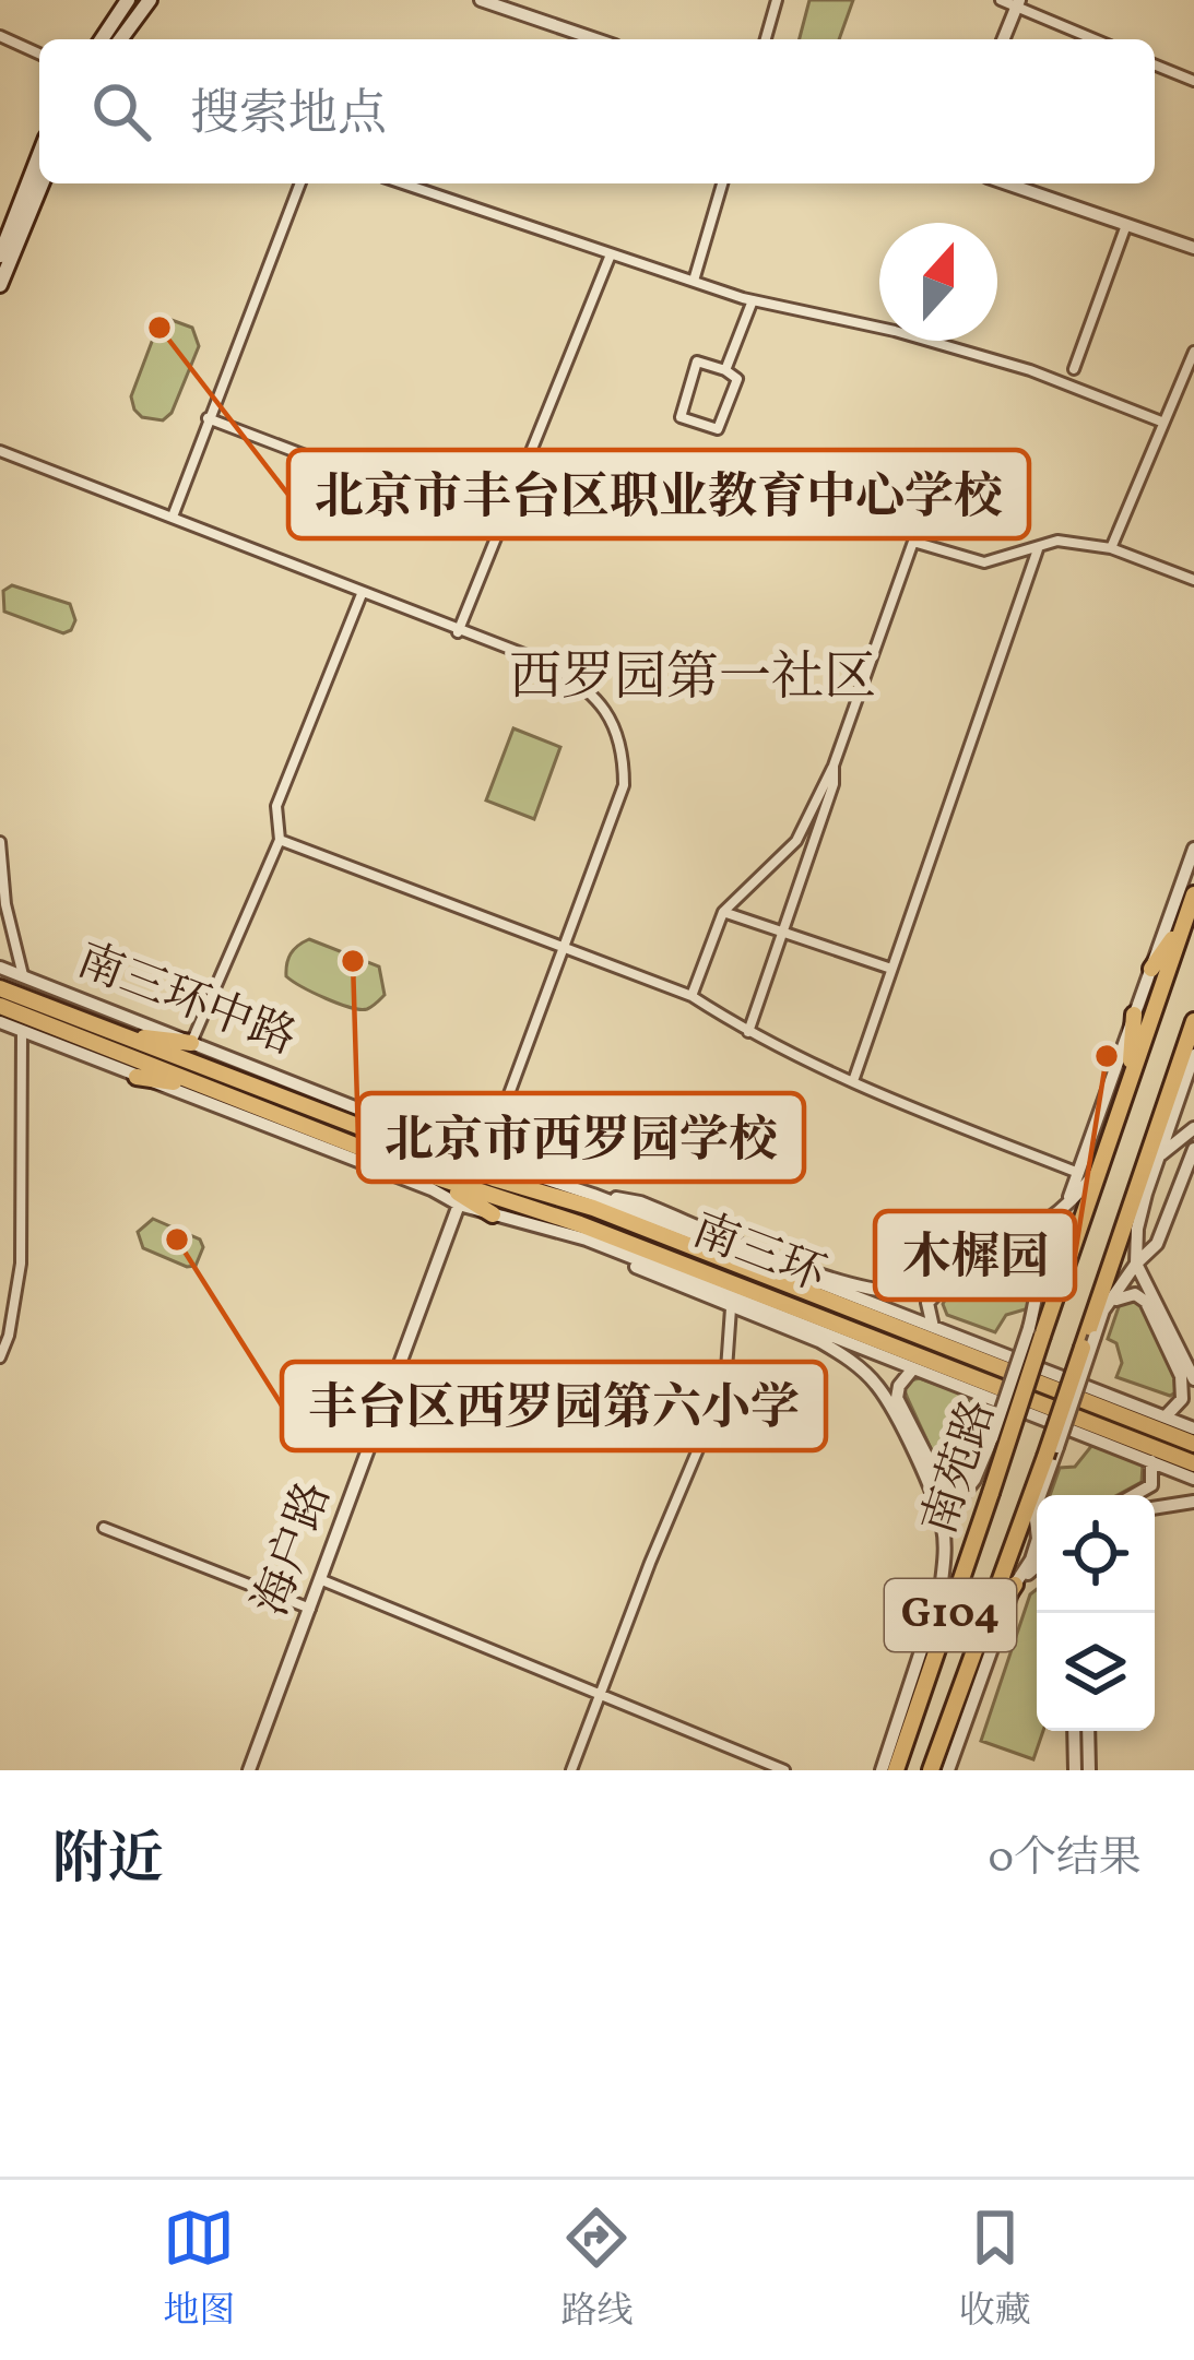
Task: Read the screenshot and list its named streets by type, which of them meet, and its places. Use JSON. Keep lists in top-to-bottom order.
{
  "streets": {
    "highway": ["南三环", "南苑路", "G104"],
    "street": ["南三环中路", "海户路"]
  },
  "crossings": [
    ["南三环中路", "南三环"],
    ["南三环中路", "海户路"],
    ["南苑路", "G104"]
  ],
  "districts": ["西罗园第一社区"],
  "places": [
    "北京市丰台区职业教育中心学校",
    "北京市西罗园学校",
    "木樨园",
    "丰台区西罗园第六小学"
  ],
  "north": "top",
  "page": {
    "search": "搜索地点",
    "heading": ["附近", "0个结果"],
    "nav": ["地图", "路线", "收藏"]
  }
}
